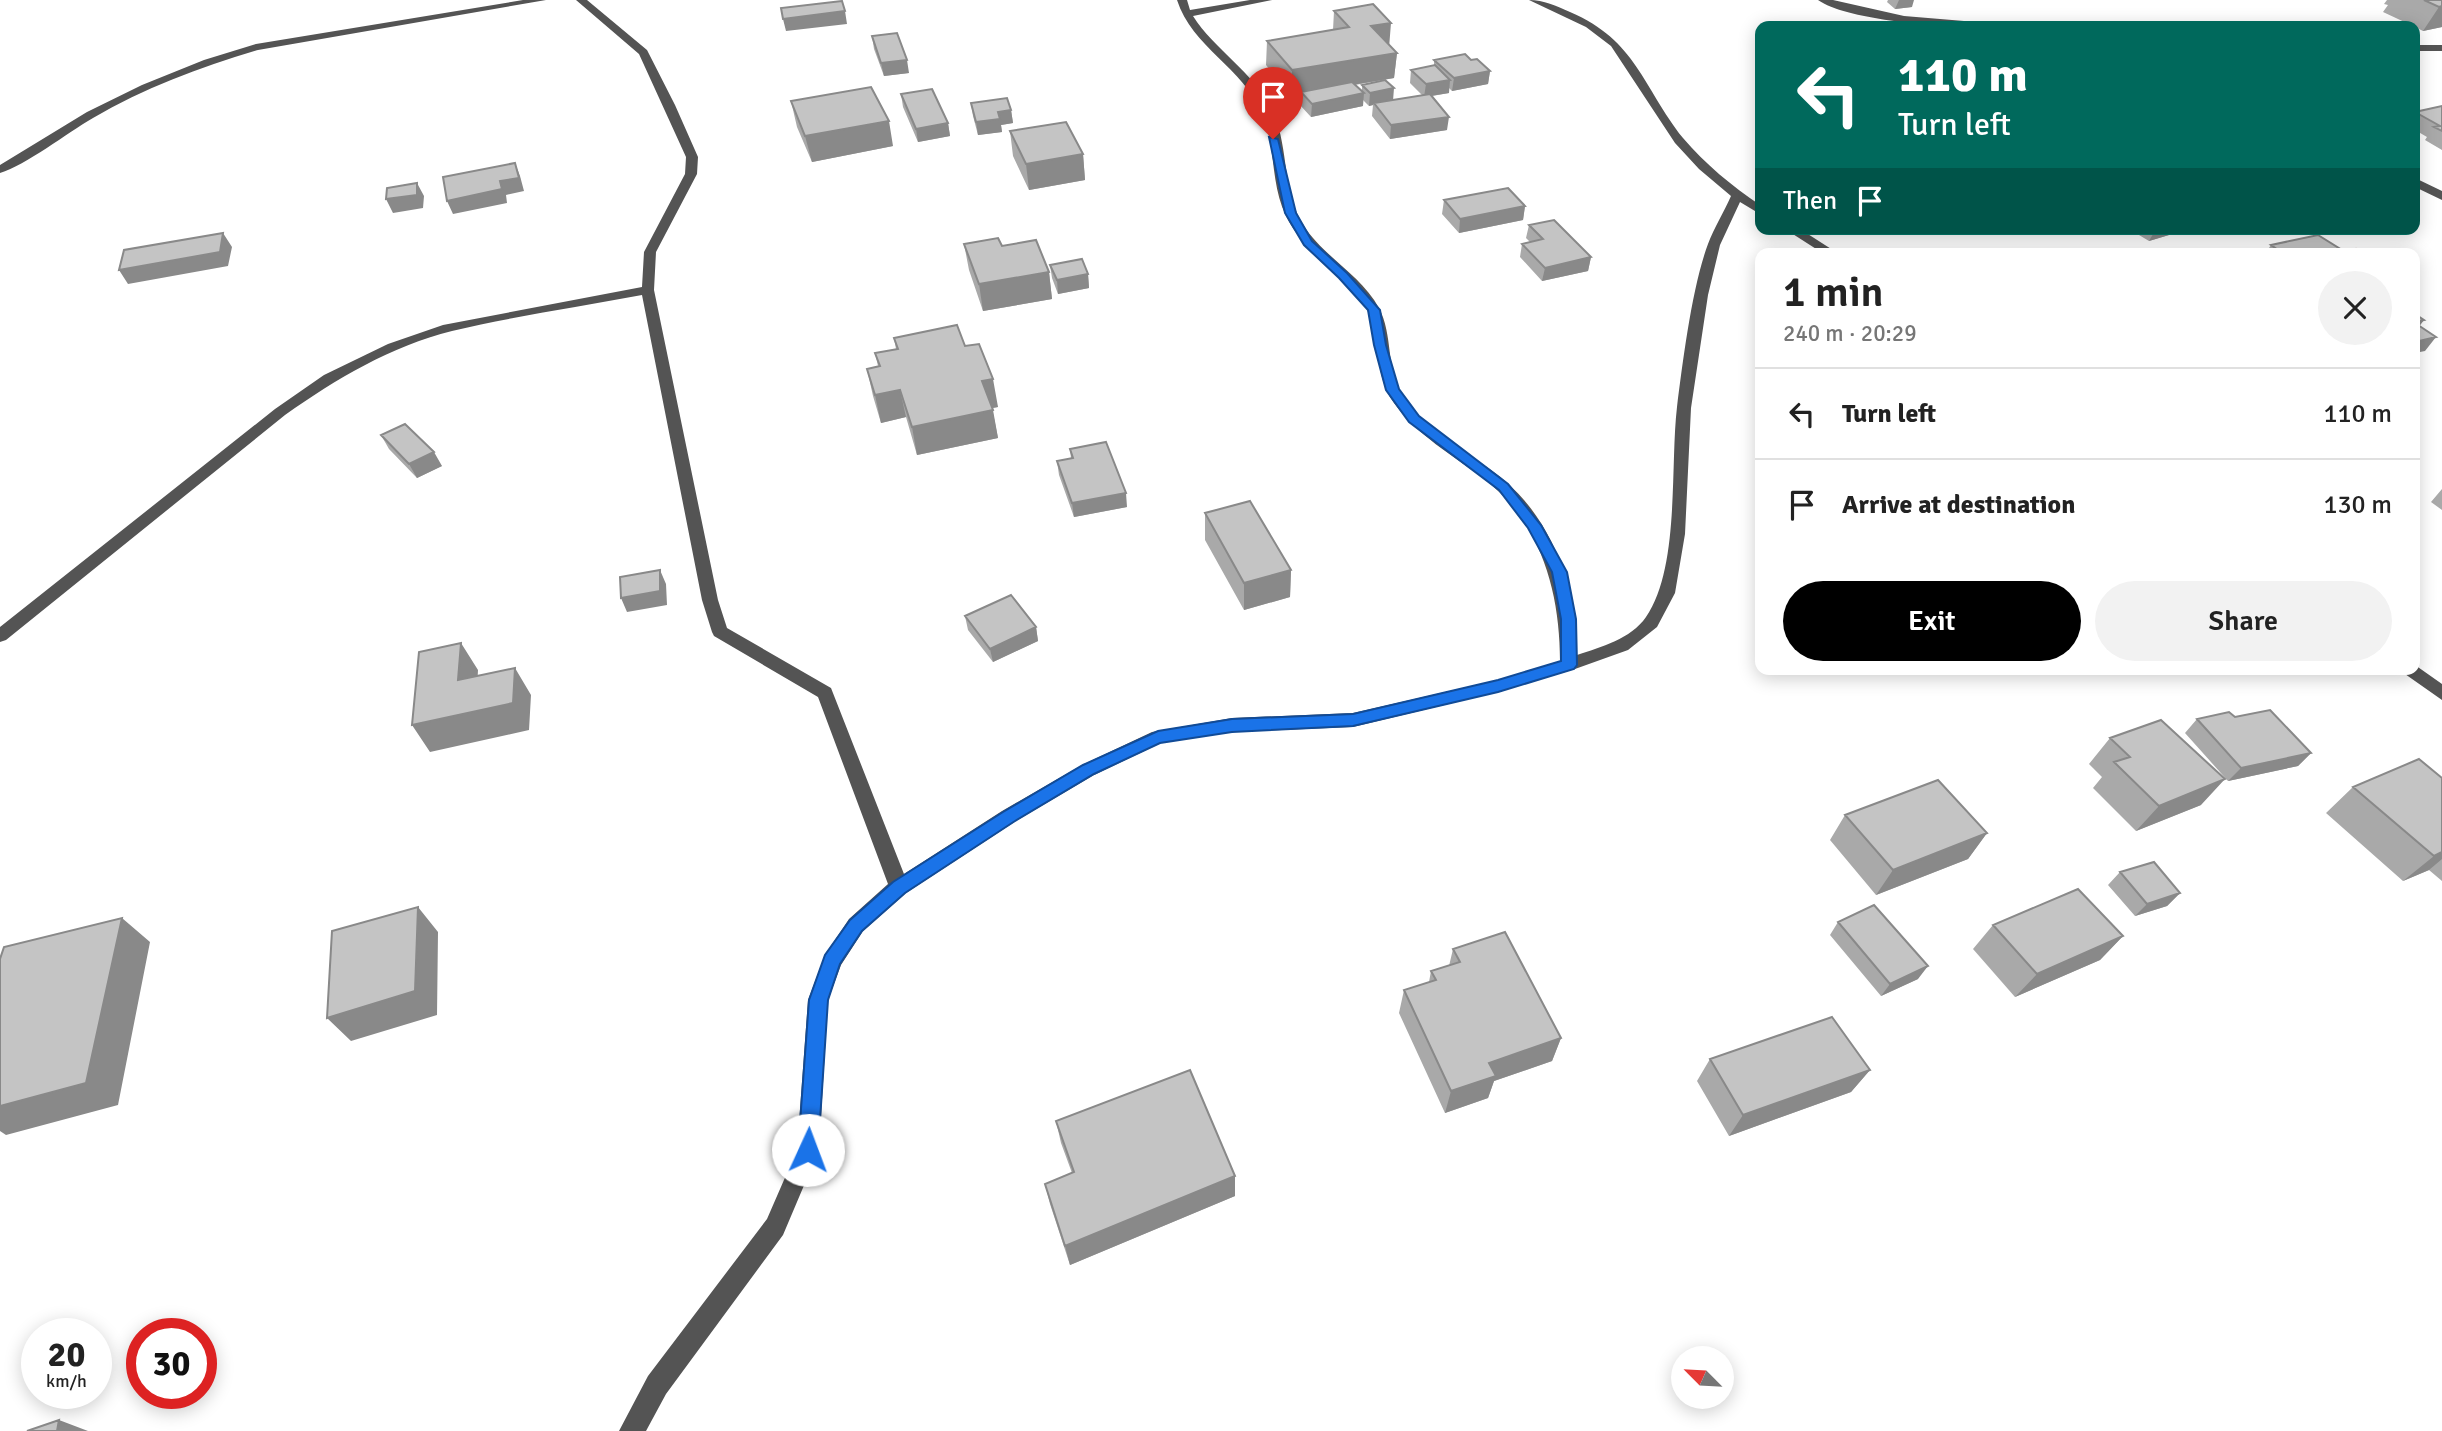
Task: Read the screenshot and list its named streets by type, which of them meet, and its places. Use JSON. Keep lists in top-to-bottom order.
{
  "north": "top left",
  "page": {
    "turn": ["110 m", "Turn left"],
    "then": "Then",
    "heading": ["1 min", "240 m · 20:29"],
    "list": [
      {
        "name": "Turn left",
        "value": "110 m"
      },
      {
        "name": "Arrive at destination",
        "value": "130 m"
      }
    ],
    "buttons": ["Exit", "Share"],
    "speed": "20 km/h",
    "limit": "30"
  }
}
